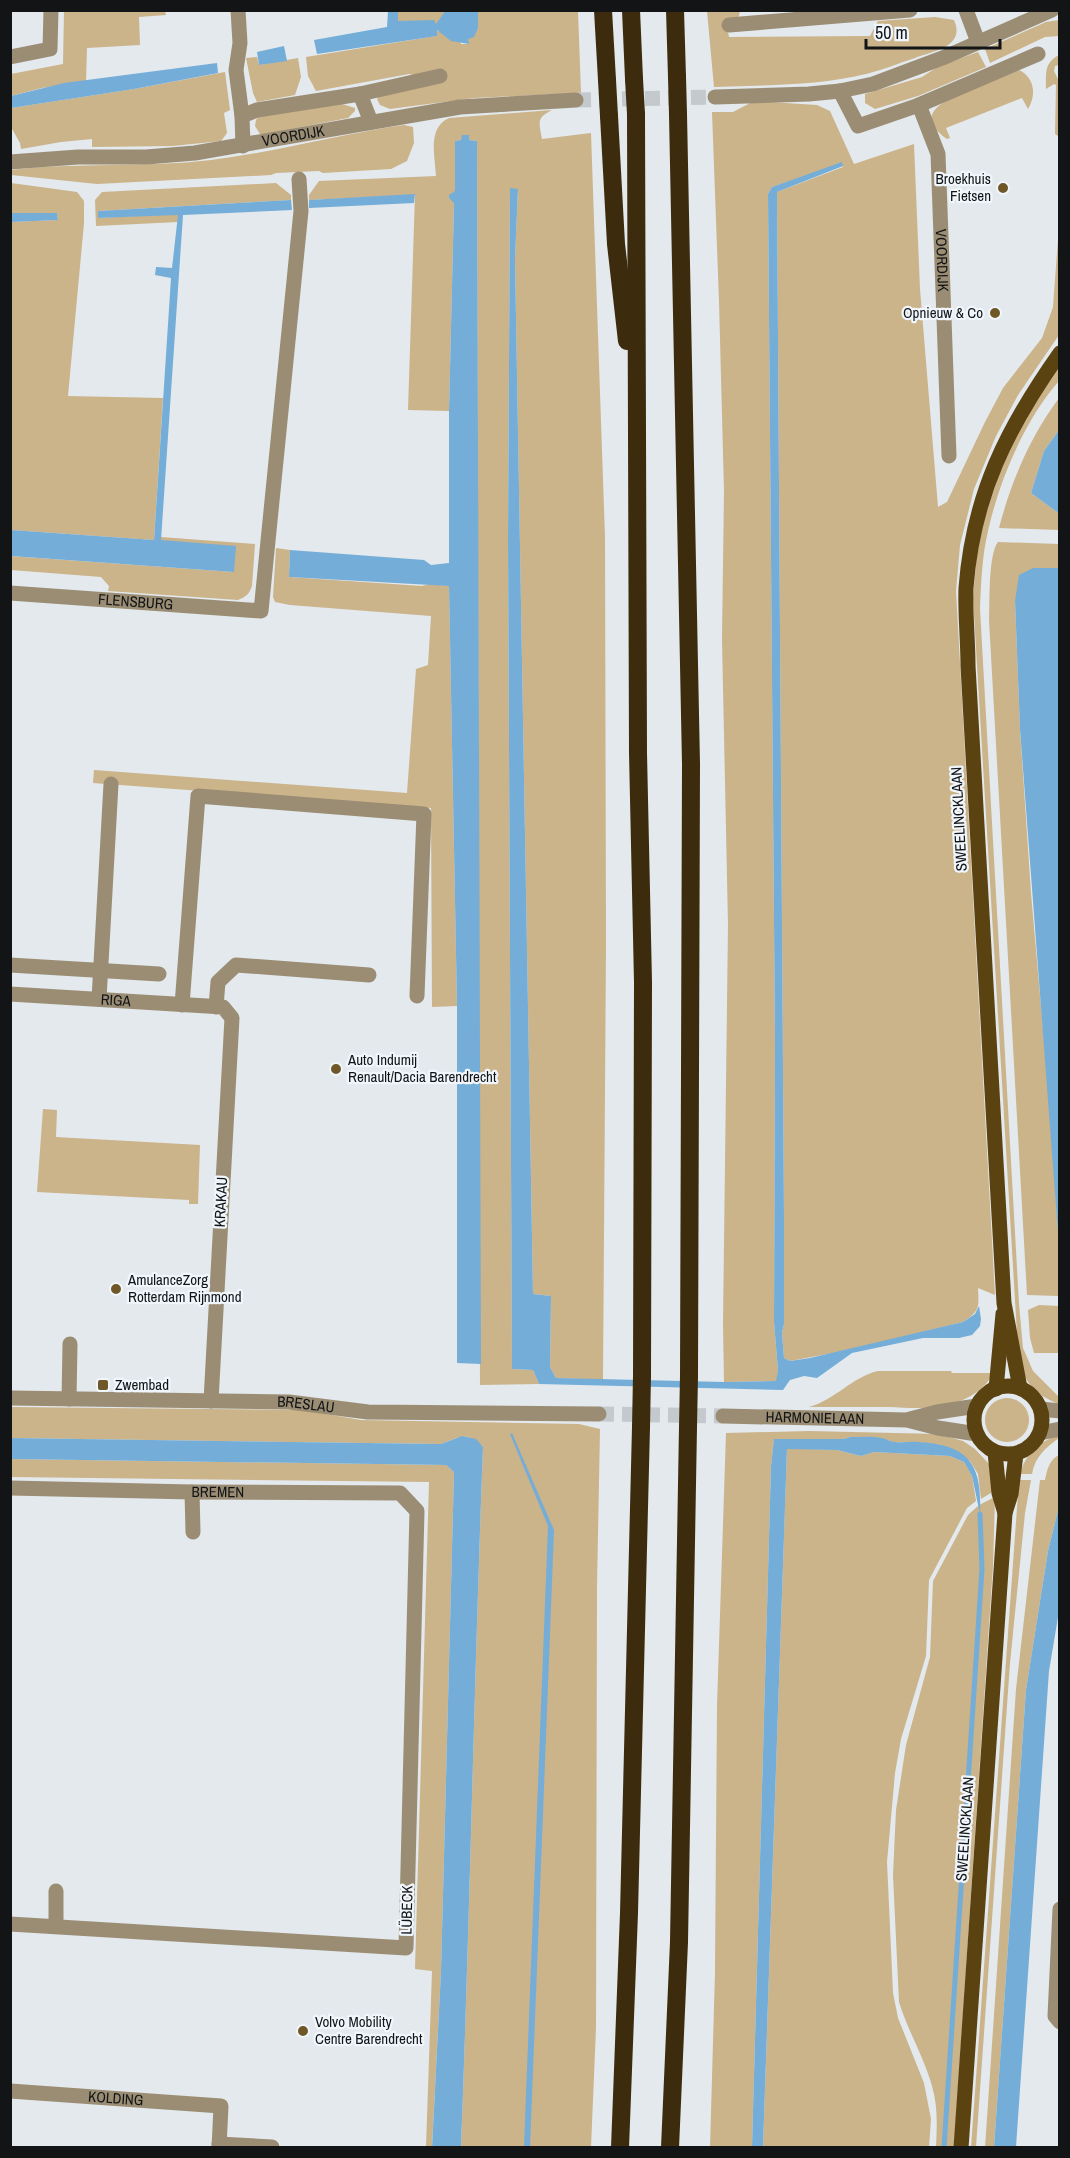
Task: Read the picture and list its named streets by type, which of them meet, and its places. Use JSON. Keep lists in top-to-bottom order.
{
  "streets": {
    "main road": ["SWEELINCKLAAN"],
    "street": [
      "VOORDIJK",
      "FLENSBURG",
      "RIGA",
      "KRAKAU",
      "BRESLAU",
      "HARMONIELAAN",
      "BREMEN",
      "LÜBECK",
      "KOLDING"
    ]
  },
  "crossings": [
    ["SWEELINCKLAAN", "HARMONIELAAN"],
    ["RIGA", "KRAKAU"],
    ["KRAKAU", "BRESLAU"],
    ["BREMEN", "LÜBECK"]
  ],
  "places": {
    "other": [
      "Broekhuis Fietsen",
      "Opnieuw & Co",
      "Auto Indumij Renault/Dacia Barendrecht",
      "AmulanceZorg Rotterdam Rijnmond",
      "Volvo Mobility Centre Barendrecht"
    ],
    "transit": ["Zwembad"]
  },
  "scale_bar": "50 m"
}
